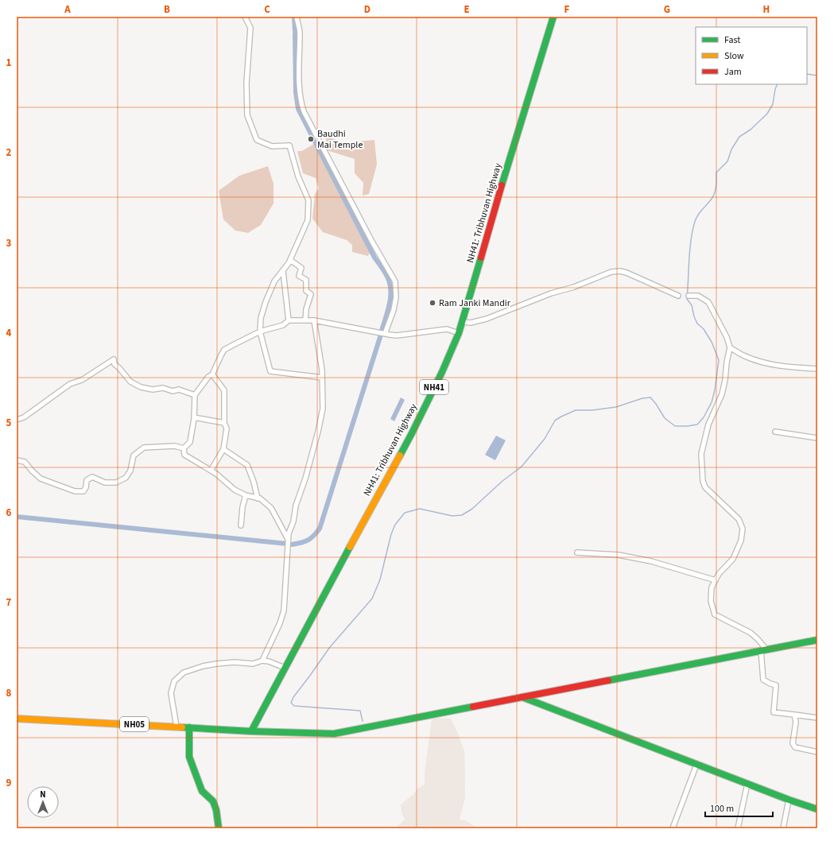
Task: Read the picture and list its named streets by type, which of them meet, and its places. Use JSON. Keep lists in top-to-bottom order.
{
  "streets": {
    "main road": ["NH41: Tribhuvan Highway", "NH41", "NH05"]
  },
  "crossings": [
    ["NH41: Tribhuvan Highway", "NH05"]
  ],
  "places": ["Baudhi Mai Temple", "Ram Janki Mandir"],
  "legend": ["Fast", "Slow", "Jam"],
  "scale_bar": "100 m",
  "north": "top",
  "grid": {
    "columns": [
      "A",
      "B",
      "C",
      "D",
      "E",
      "F",
      "G",
      "H"
    ],
    "rows": [
      "1",
      "2",
      "3",
      "4",
      "5",
      "6",
      "7",
      "8",
      "9"
    ]
  }
}
